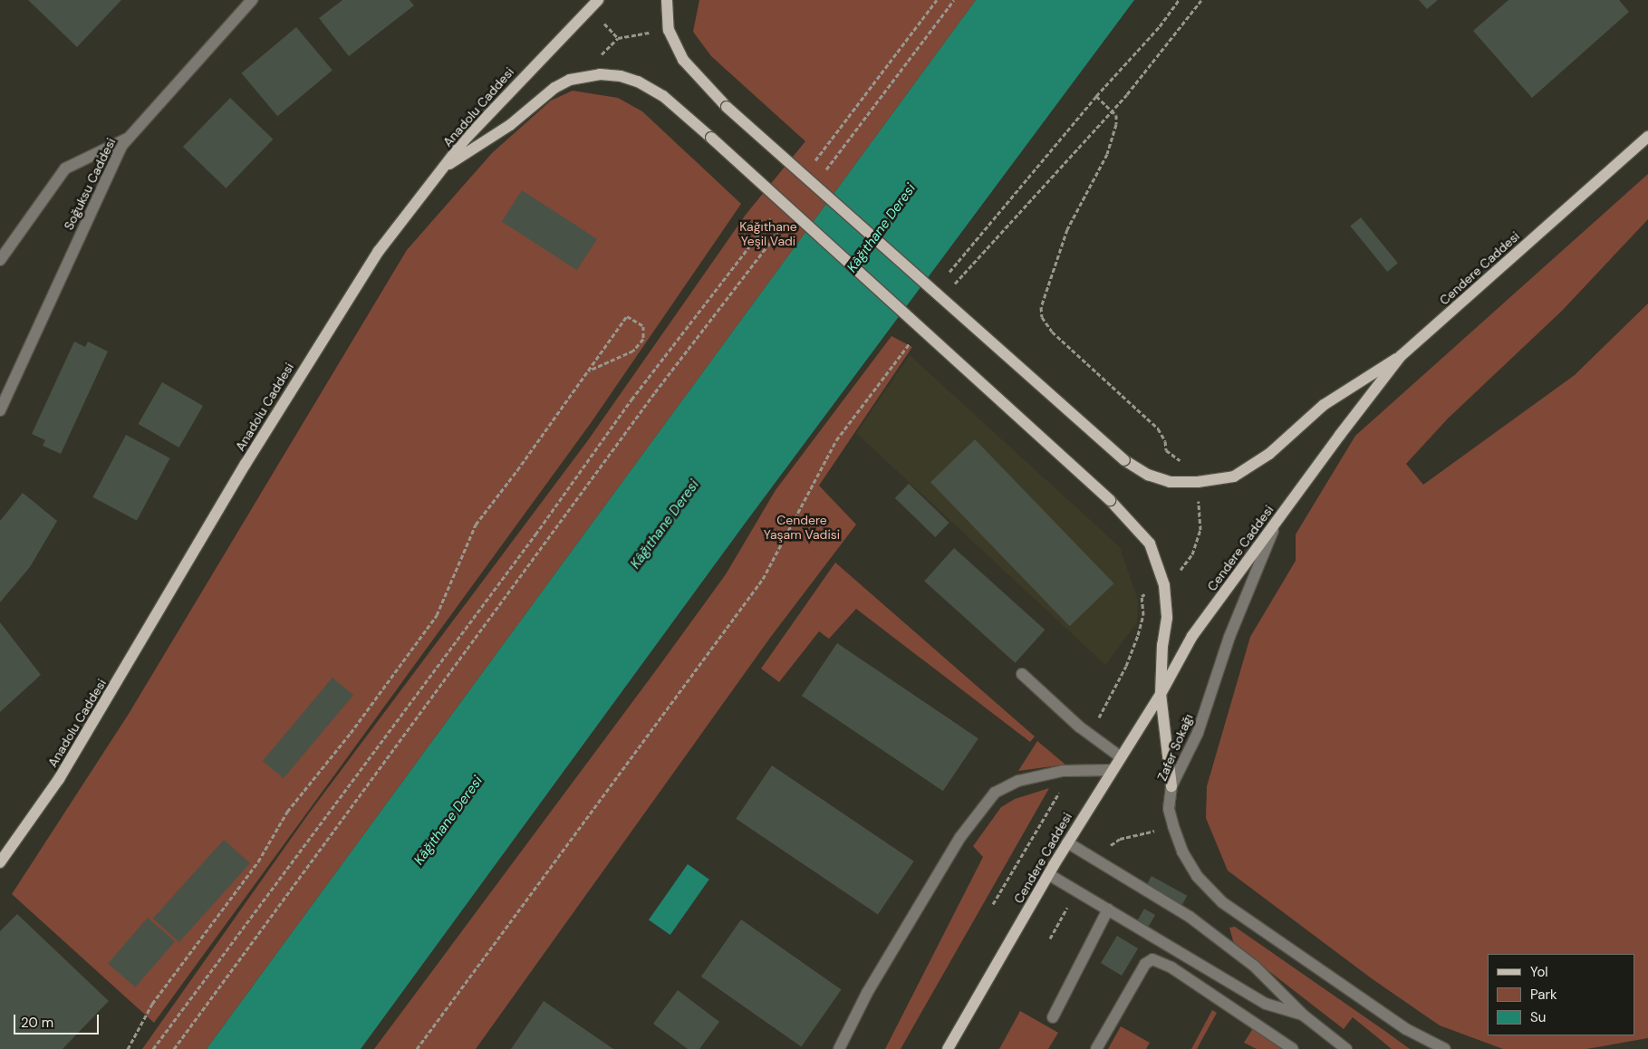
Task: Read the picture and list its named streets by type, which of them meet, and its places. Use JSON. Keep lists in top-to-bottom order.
{
  "streets": {
    "main road": ["Anadolu Caddesi", "Cendere Caddesi"],
    "street": ["Soğuksu Caddesi", "Zafer Sokağı"]
  },
  "crossings": [
    ["Cendere Caddesi", "Zafer Sokağı"]
  ],
  "water": ["Kâğıthane Deresi"],
  "parks": ["Kağıthane Yeşil Vadi", "Cendere Yaşam Vadisi"],
  "legend": ["Yol", "Park", "Su"],
  "scale_bar": "20 m"
}
